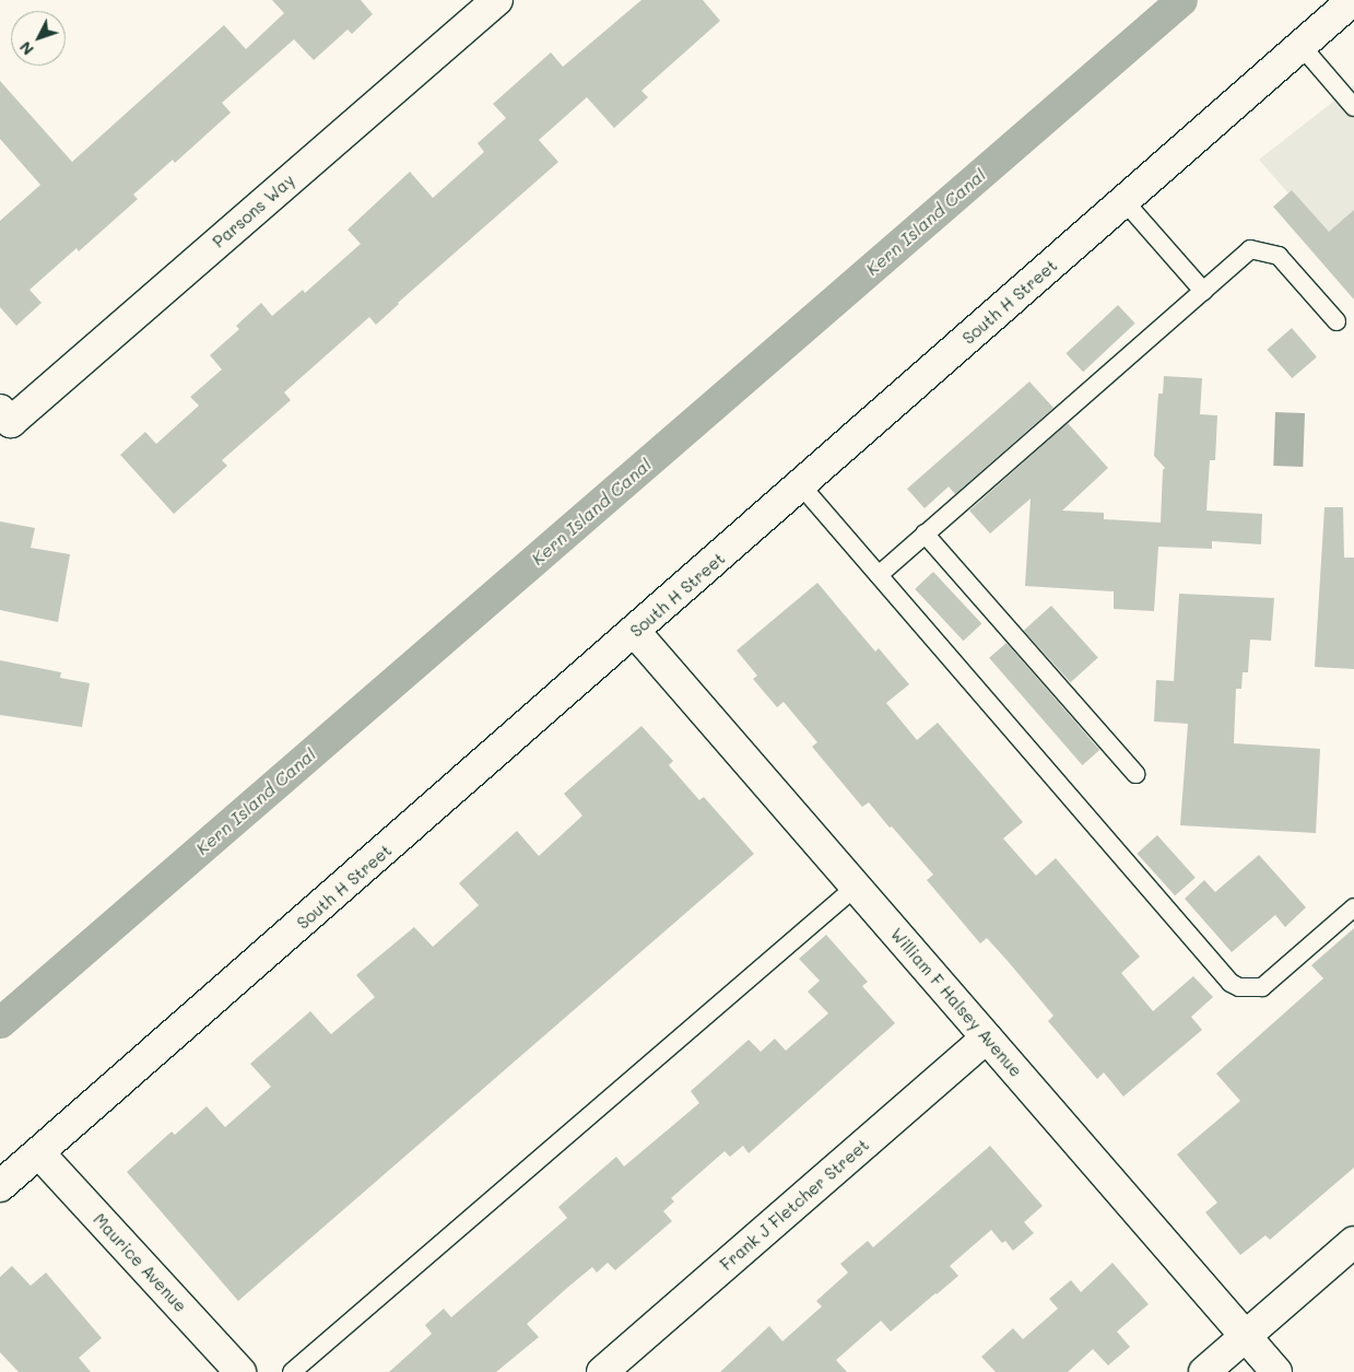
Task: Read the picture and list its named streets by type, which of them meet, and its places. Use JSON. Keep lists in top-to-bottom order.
{
  "streets": {
    "street": [
      "Parsons Way",
      "South H Street",
      "William F Halsey Avenue",
      "Frank J Fletcher Street",
      "Maurice Avenue"
    ]
  },
  "crossings": [
    ["South H Street", "William F Halsey Avenue"],
    ["South H Street", "Maurice Avenue"],
    ["William F Halsey Avenue", "Frank J Fletcher Street"]
  ],
  "water": ["Kern Island Canal"],
  "north": "bottom left"
}
